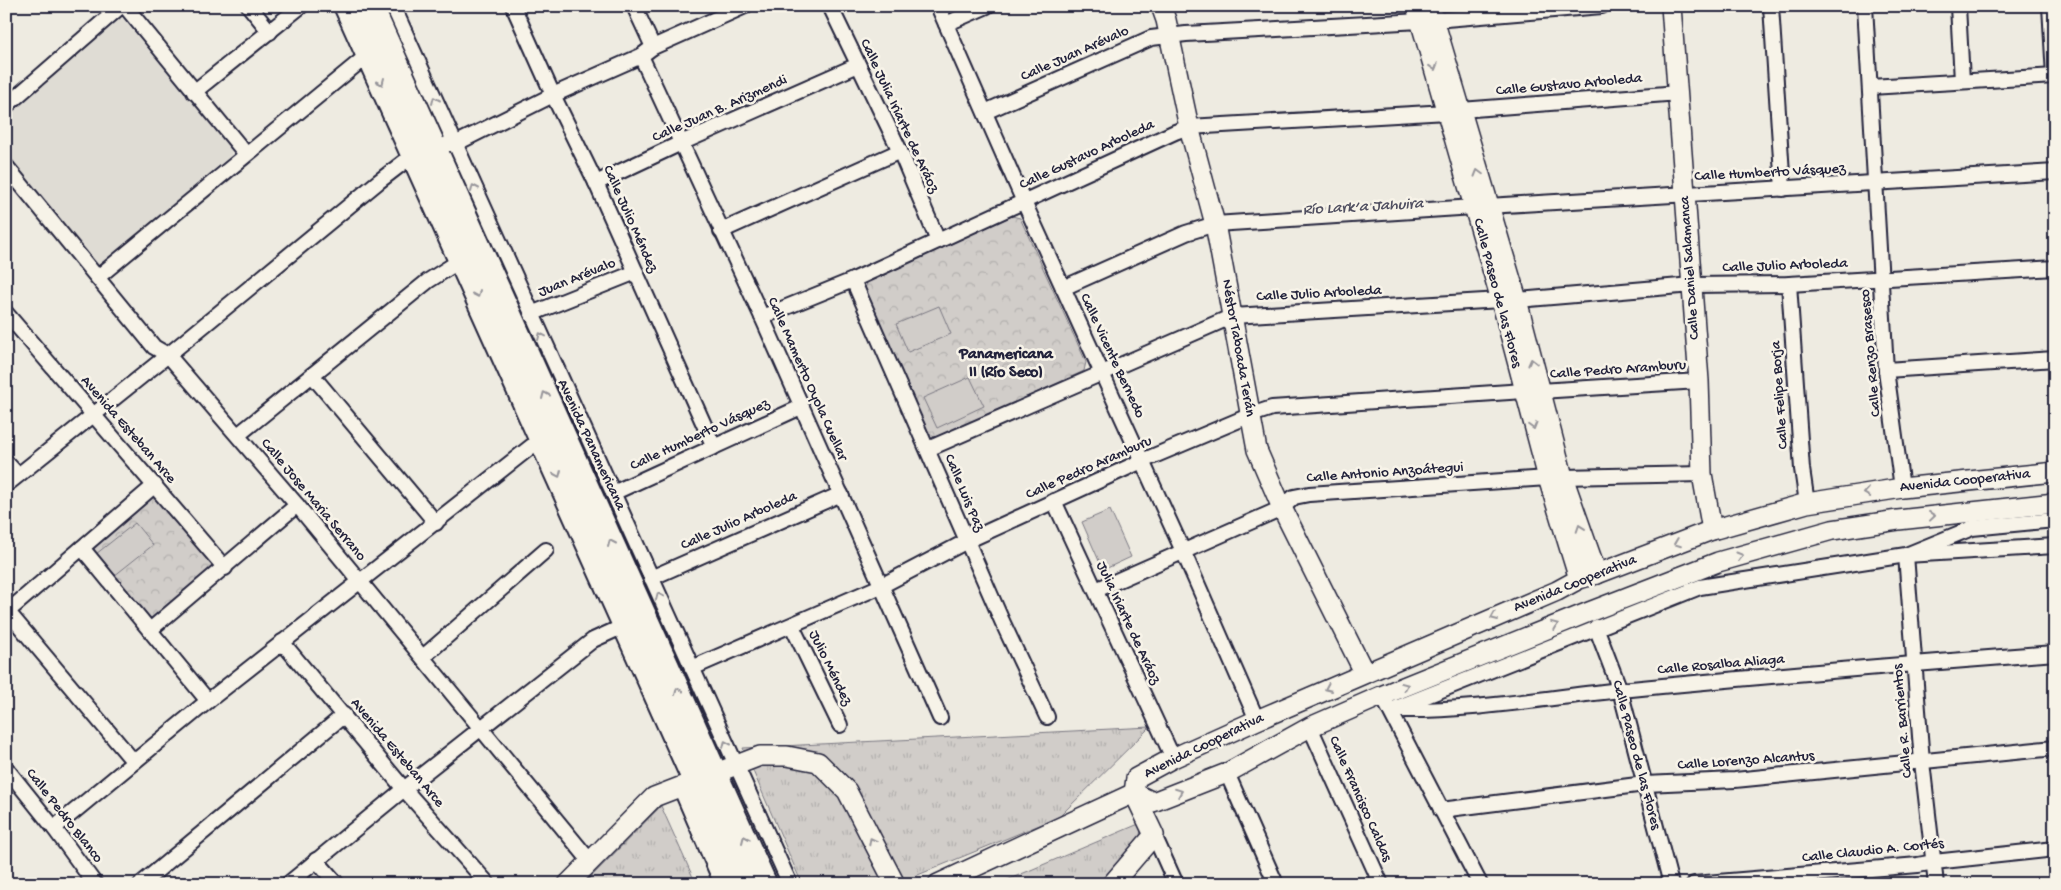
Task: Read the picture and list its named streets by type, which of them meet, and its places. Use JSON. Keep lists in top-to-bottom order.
{
  "streets": {
    "highway": ["Avenida Panamericana"],
    "street": [
      "Calle Juan Arévalo",
      "Calle Gustavo Arboleda",
      "Calle Juan B. Arizmendi",
      "Calle Julia Iriarte de Aráoz",
      "Calle Humberto Vásquez",
      "Calle Julio Méndez",
      "Calle Julio Arboleda",
      "Calle Daniel Salamanca",
      "Juan Arévalo",
      "Calle Paseo de las Flores",
      "Néstor Taboada Terán",
      "Calle Renzo Brasesco",
      "Calle Vicente Bernedo",
      "Calle Pedro Aramburu",
      "Calle Mamerto Oyola Cuellar",
      "Calle Felipe Borja",
      "Avenida Esteban Arce",
      "Calle Antonio Anzoátegui",
      "Avenida Cooperativa",
      "Calle Luis Paz",
      "Calle Jose Maria Serrano",
      "Julia Iriarte de Aráoz",
      "Calle Rosalba Aliaga",
      "Julio Méndez",
      "Calle R. Barrientos",
      "Calle Lorenzo Alcantus",
      "Calle Francisco Caldas",
      "Calle Pedro Blanco",
      "Calle Claudio A. Cortés"
    ]
  },
  "crossings": [
    ["Calle Juan Arévalo", "Calle Paseo de las Flores"],
    ["Calle Juan Arévalo", "Néstor Taboada Terán"],
    ["Calle Juan Arévalo", "Calle Vicente Bernedo"],
    ["Calle Gustavo Arboleda", "Calle Julia Iriarte de Aráoz"],
    ["Calle Gustavo Arboleda", "Calle Daniel Salamanca"],
    ["Calle Gustavo Arboleda", "Calle Paseo de las Flores"],
    ["Calle Gustavo Arboleda", "Néstor Taboada Terán"],
    ["Calle Gustavo Arboleda", "Calle Vicente Bernedo"],
    ["Calle Gustavo Arboleda", "Calle Mamerto Oyola Cuellar"],
    ["Calle Gustavo Arboleda", "Calle Luis Paz"],
    ["Calle Juan B. Arizmendi", "Calle Julia Iriarte de Aráoz"],
    ["Calle Juan B. Arizmendi", "Calle Julio Méndez"],
    ["Calle Juan B. Arizmendi", "Calle Mamerto Oyola Cuellar"],
    ["Calle Humberto Vásquez", "Calle Julio Méndez"],
    ["Calle Humberto Vásquez", "Calle Daniel Salamanca"],
    ["Calle Humberto Vásquez", "Calle Paseo de las Flores"],
    ["Calle Humberto Vásquez", "Néstor Taboada Terán"],
    ["Calle Humberto Vásquez", "Calle Renzo Brasesco"],
    ["Calle Humberto Vásquez", "Calle Vicente Bernedo"],
    ["Calle Humberto Vásquez", "Calle Mamerto Oyola Cuellar"],
    ["Calle Humberto Vásquez", "Avenida Panamericana"],
    ["Calle Julio Méndez", "Juan Arévalo"],
    ["Calle Julio Arboleda", "Calle Daniel Salamanca"],
    ["Calle Julio Arboleda", "Calle Paseo de las Flores"],
    ["Calle Julio Arboleda", "Néstor Taboada Terán"],
    ["Calle Julio Arboleda", "Calle Renzo Brasesco"],
    ["Calle Julio Arboleda", "Calle Vicente Bernedo"],
    ["Calle Julio Arboleda", "Calle Mamerto Oyola Cuellar"],
    ["Calle Julio Arboleda", "Calle Felipe Borja"],
    ["Calle Julio Arboleda", "Avenida Panamericana"],
    ["Calle Julio Arboleda", "Calle Luis Paz"],
    ["Calle Daniel Salamanca", "Calle Pedro Aramburu"],
    ["Calle Daniel Salamanca", "Calle Antonio Anzoátegui"],
    ["Calle Daniel Salamanca", "Avenida Cooperativa"],
    ["Juan Arévalo", "Avenida Panamericana"],
    ["Calle Paseo de las Flores", "Calle Pedro Aramburu"],
    ["Calle Paseo de las Flores", "Calle Antonio Anzoátegui"],
    ["Calle Paseo de las Flores", "Avenida Cooperativa"],
    ["Calle Paseo de las Flores", "Calle Rosalba Aliaga"],
    ["Calle Paseo de las Flores", "Calle Lorenzo Alcantus"],
    ["Néstor Taboada Terán", "Calle Pedro Aramburu"],
    ["Néstor Taboada Terán", "Calle Antonio Anzoátegui"],
    ["Néstor Taboada Terán", "Avenida Cooperativa"],
    ["Calle Renzo Brasesco", "Avenida Cooperativa"],
    ["Calle Vicente Bernedo", "Calle Pedro Aramburu"],
    ["Calle Vicente Bernedo", "Calle Antonio Anzoátegui"],
    ["Calle Vicente Bernedo", "Avenida Cooperativa"],
    ["Calle Pedro Aramburu", "Calle Mamerto Oyola Cuellar"],
    ["Calle Pedro Aramburu", "Avenida Panamericana"],
    ["Calle Pedro Aramburu", "Calle Luis Paz"],
    ["Calle Pedro Aramburu", "Julia Iriarte de Aráoz"],
    ["Calle Pedro Aramburu", "Julio Méndez"],
    ["Calle Felipe Borja", "Avenida Cooperativa"],
    ["Calle Antonio Anzoátegui", "Julia Iriarte de Aráoz"],
    ["Avenida Cooperativa", "Julia Iriarte de Aráoz"],
    ["Avenida Cooperativa", "Calle Rosalba Aliaga"],
    ["Avenida Cooperativa", "Calle Francisco Caldas"],
    ["Calle Rosalba Aliaga", "Calle R. Barrientos"],
    ["Calle R. Barrientos", "Calle Lorenzo Alcantus"],
    ["Calle R. Barrientos", "Calle Claudio A. Cortés"]
  ],
  "districts": ["Panamericana II (Río Seco)"],
  "water": ["Río Lark’a Jahuira"]
}
